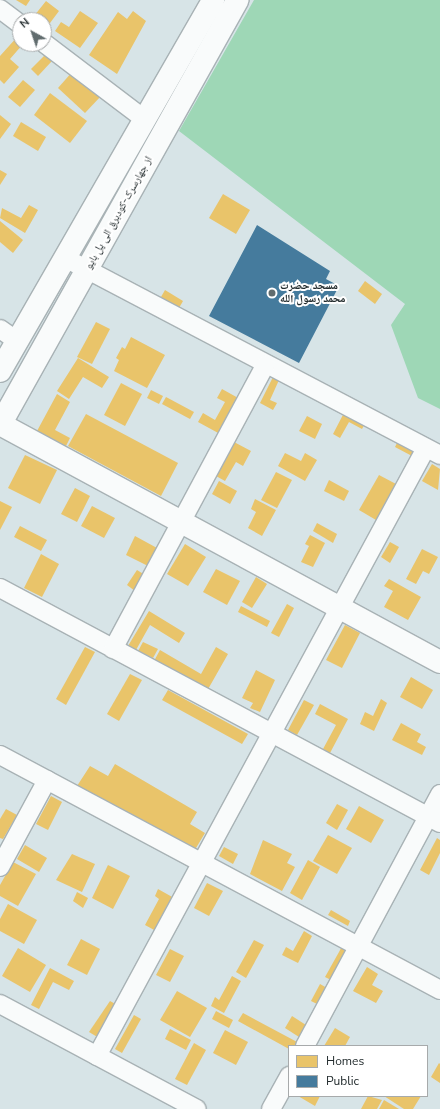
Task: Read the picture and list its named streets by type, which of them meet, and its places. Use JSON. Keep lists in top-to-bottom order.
{
  "streets": {
    "street": ["از جهارسرک-کودبرق الی پل بایو"]
  },
  "places": ["مسجد حضرت محمد رسول الله"],
  "legend": ["Homes", "Public"],
  "north": "top left"
}
